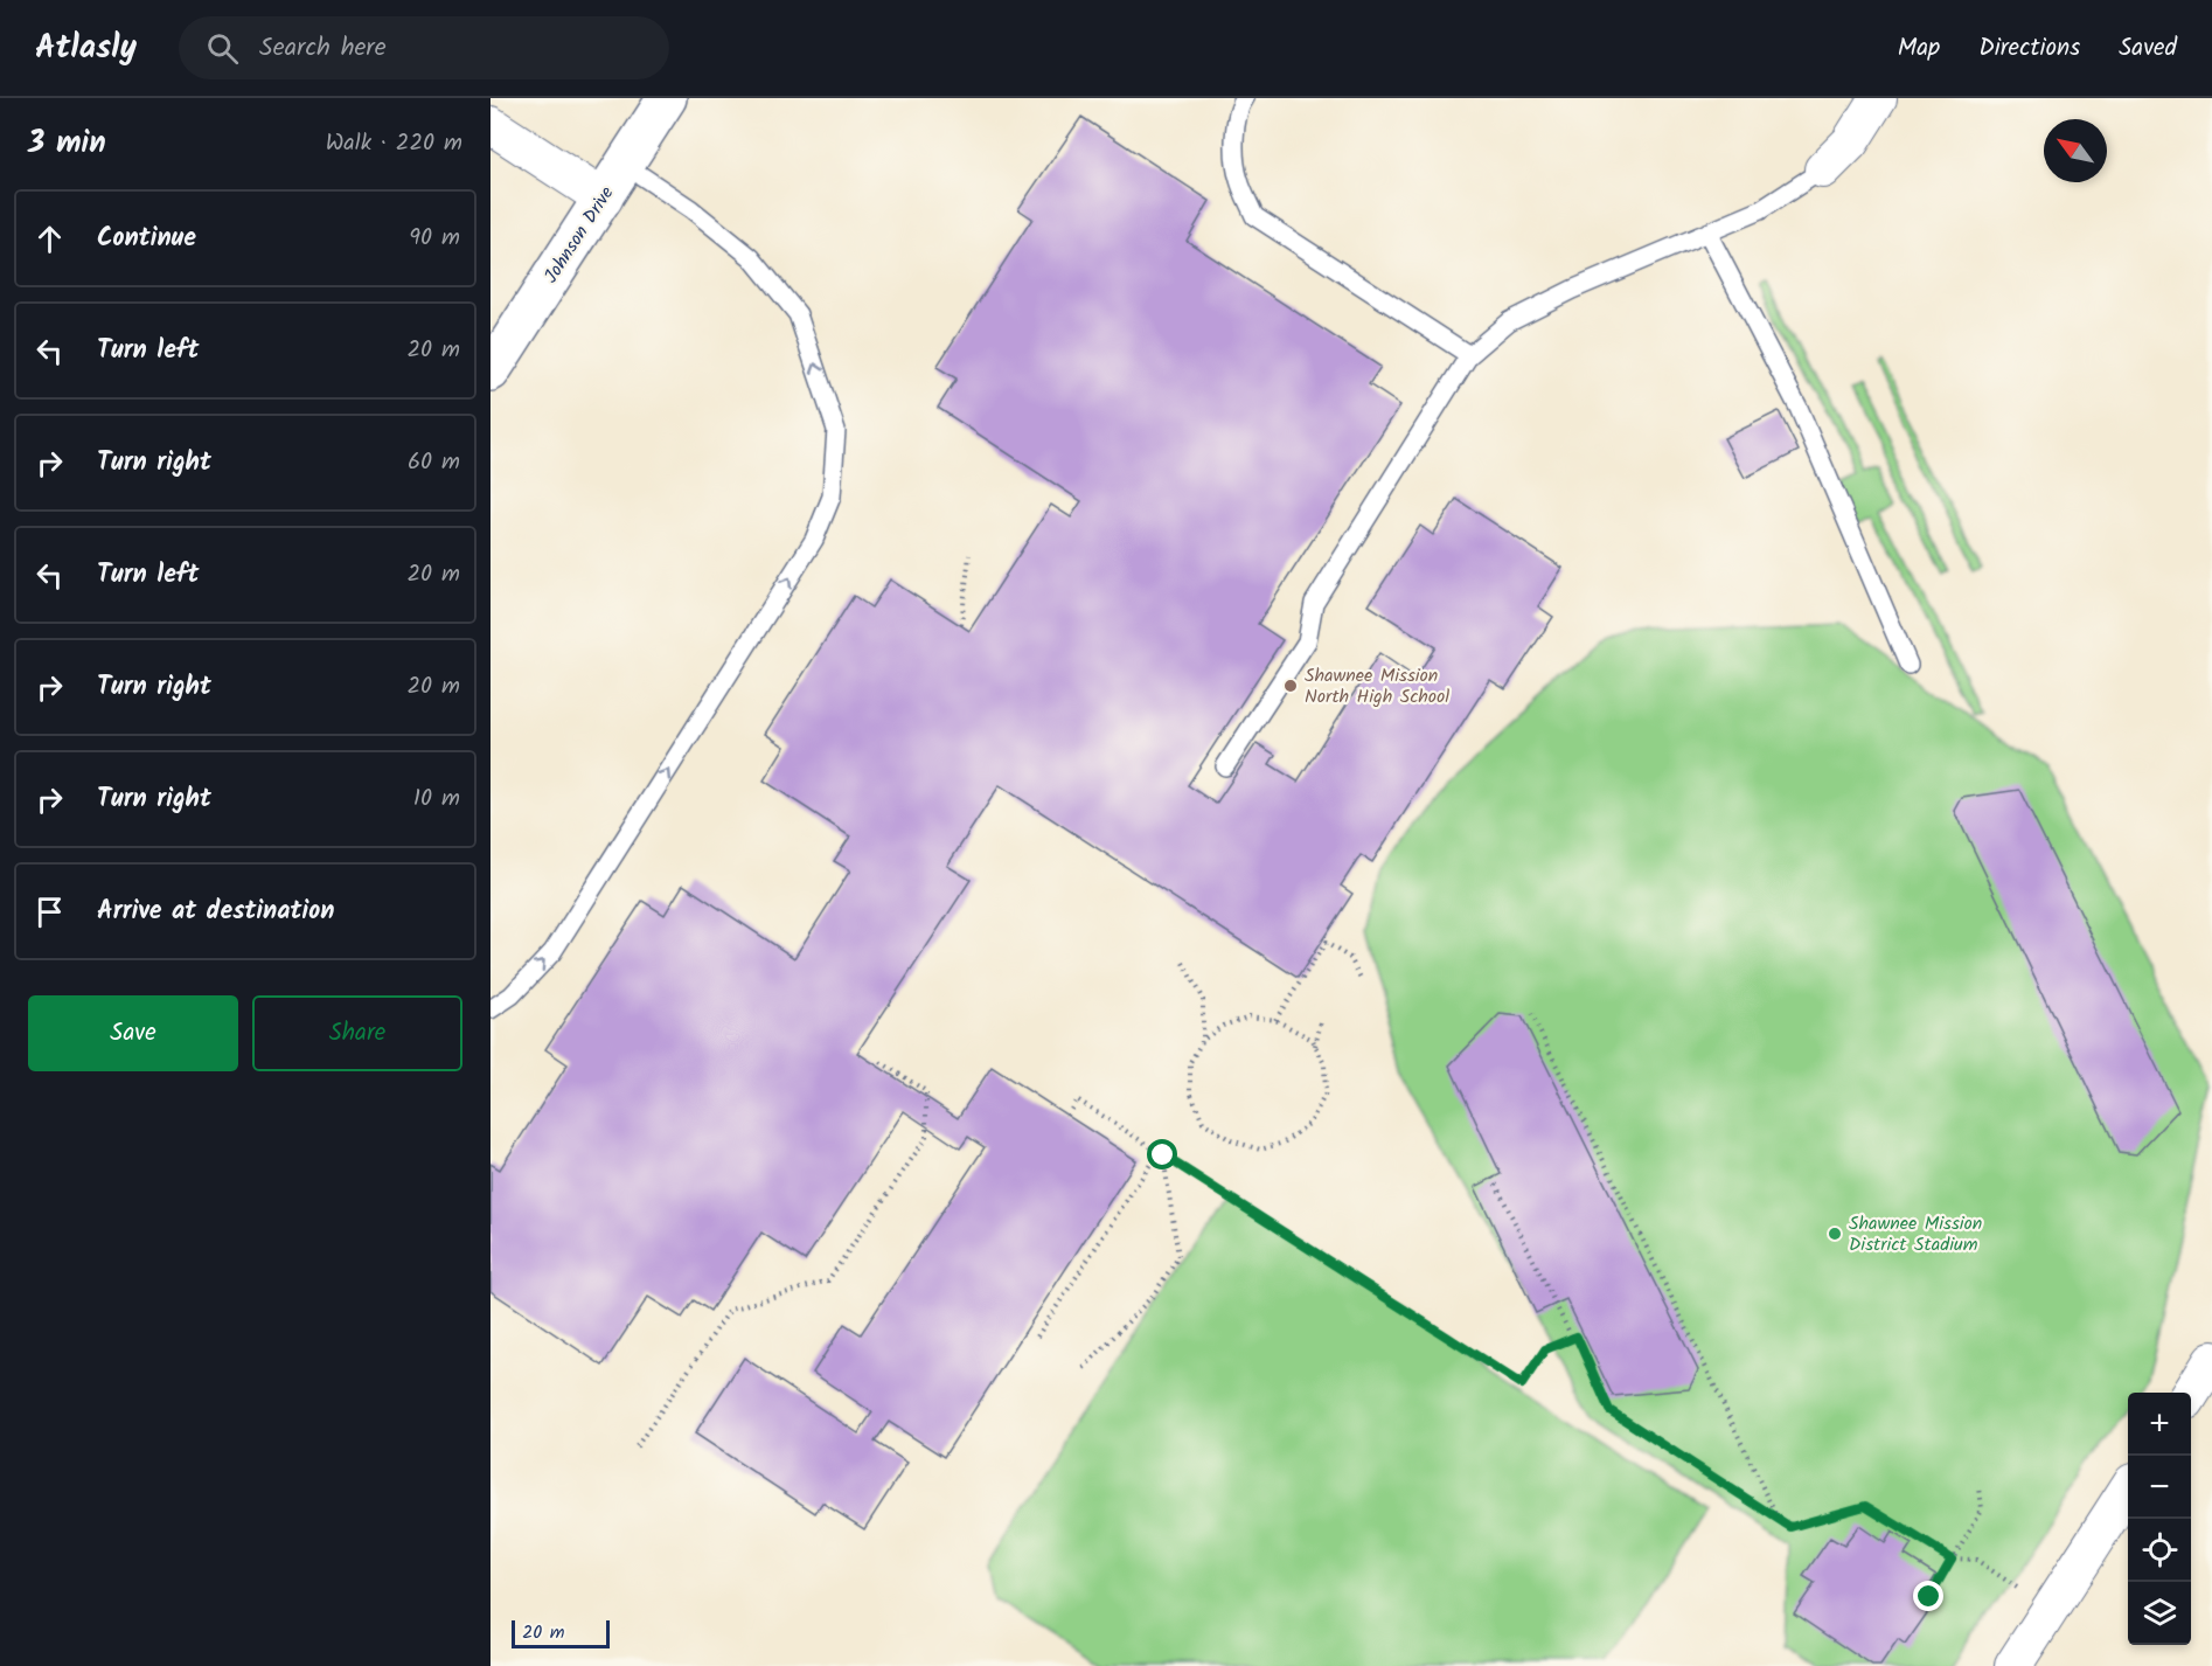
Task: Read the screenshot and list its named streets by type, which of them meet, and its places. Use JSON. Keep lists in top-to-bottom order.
{
  "streets": {
    "main road": ["Johnson Drive"]
  },
  "places": ["Shawnee Mission North High School", "Shawnee Mission District Stadium"],
  "scale_bar": "20 m",
  "north": "top left",
  "page": {
    "header": "Atlasly",
    "search": "Search here",
    "nav": ["Map", "Directions", "Saved"],
    "heading": ["3 min", "Walk · 220 m"],
    "list": [
      ["Continue", "90 m"],
      ["Turn left", "20 m"],
      ["Turn right", "60 m"],
      ["Turn left", "20 m"],
      ["Turn right", "20 m"],
      ["Turn right", "10 m"],
      "Arrive at destination"
    ],
    "buttons": ["Save", "Share"],
    "map_buttons": ["+", "−"],
    "scale": "20 m"
  }
}
